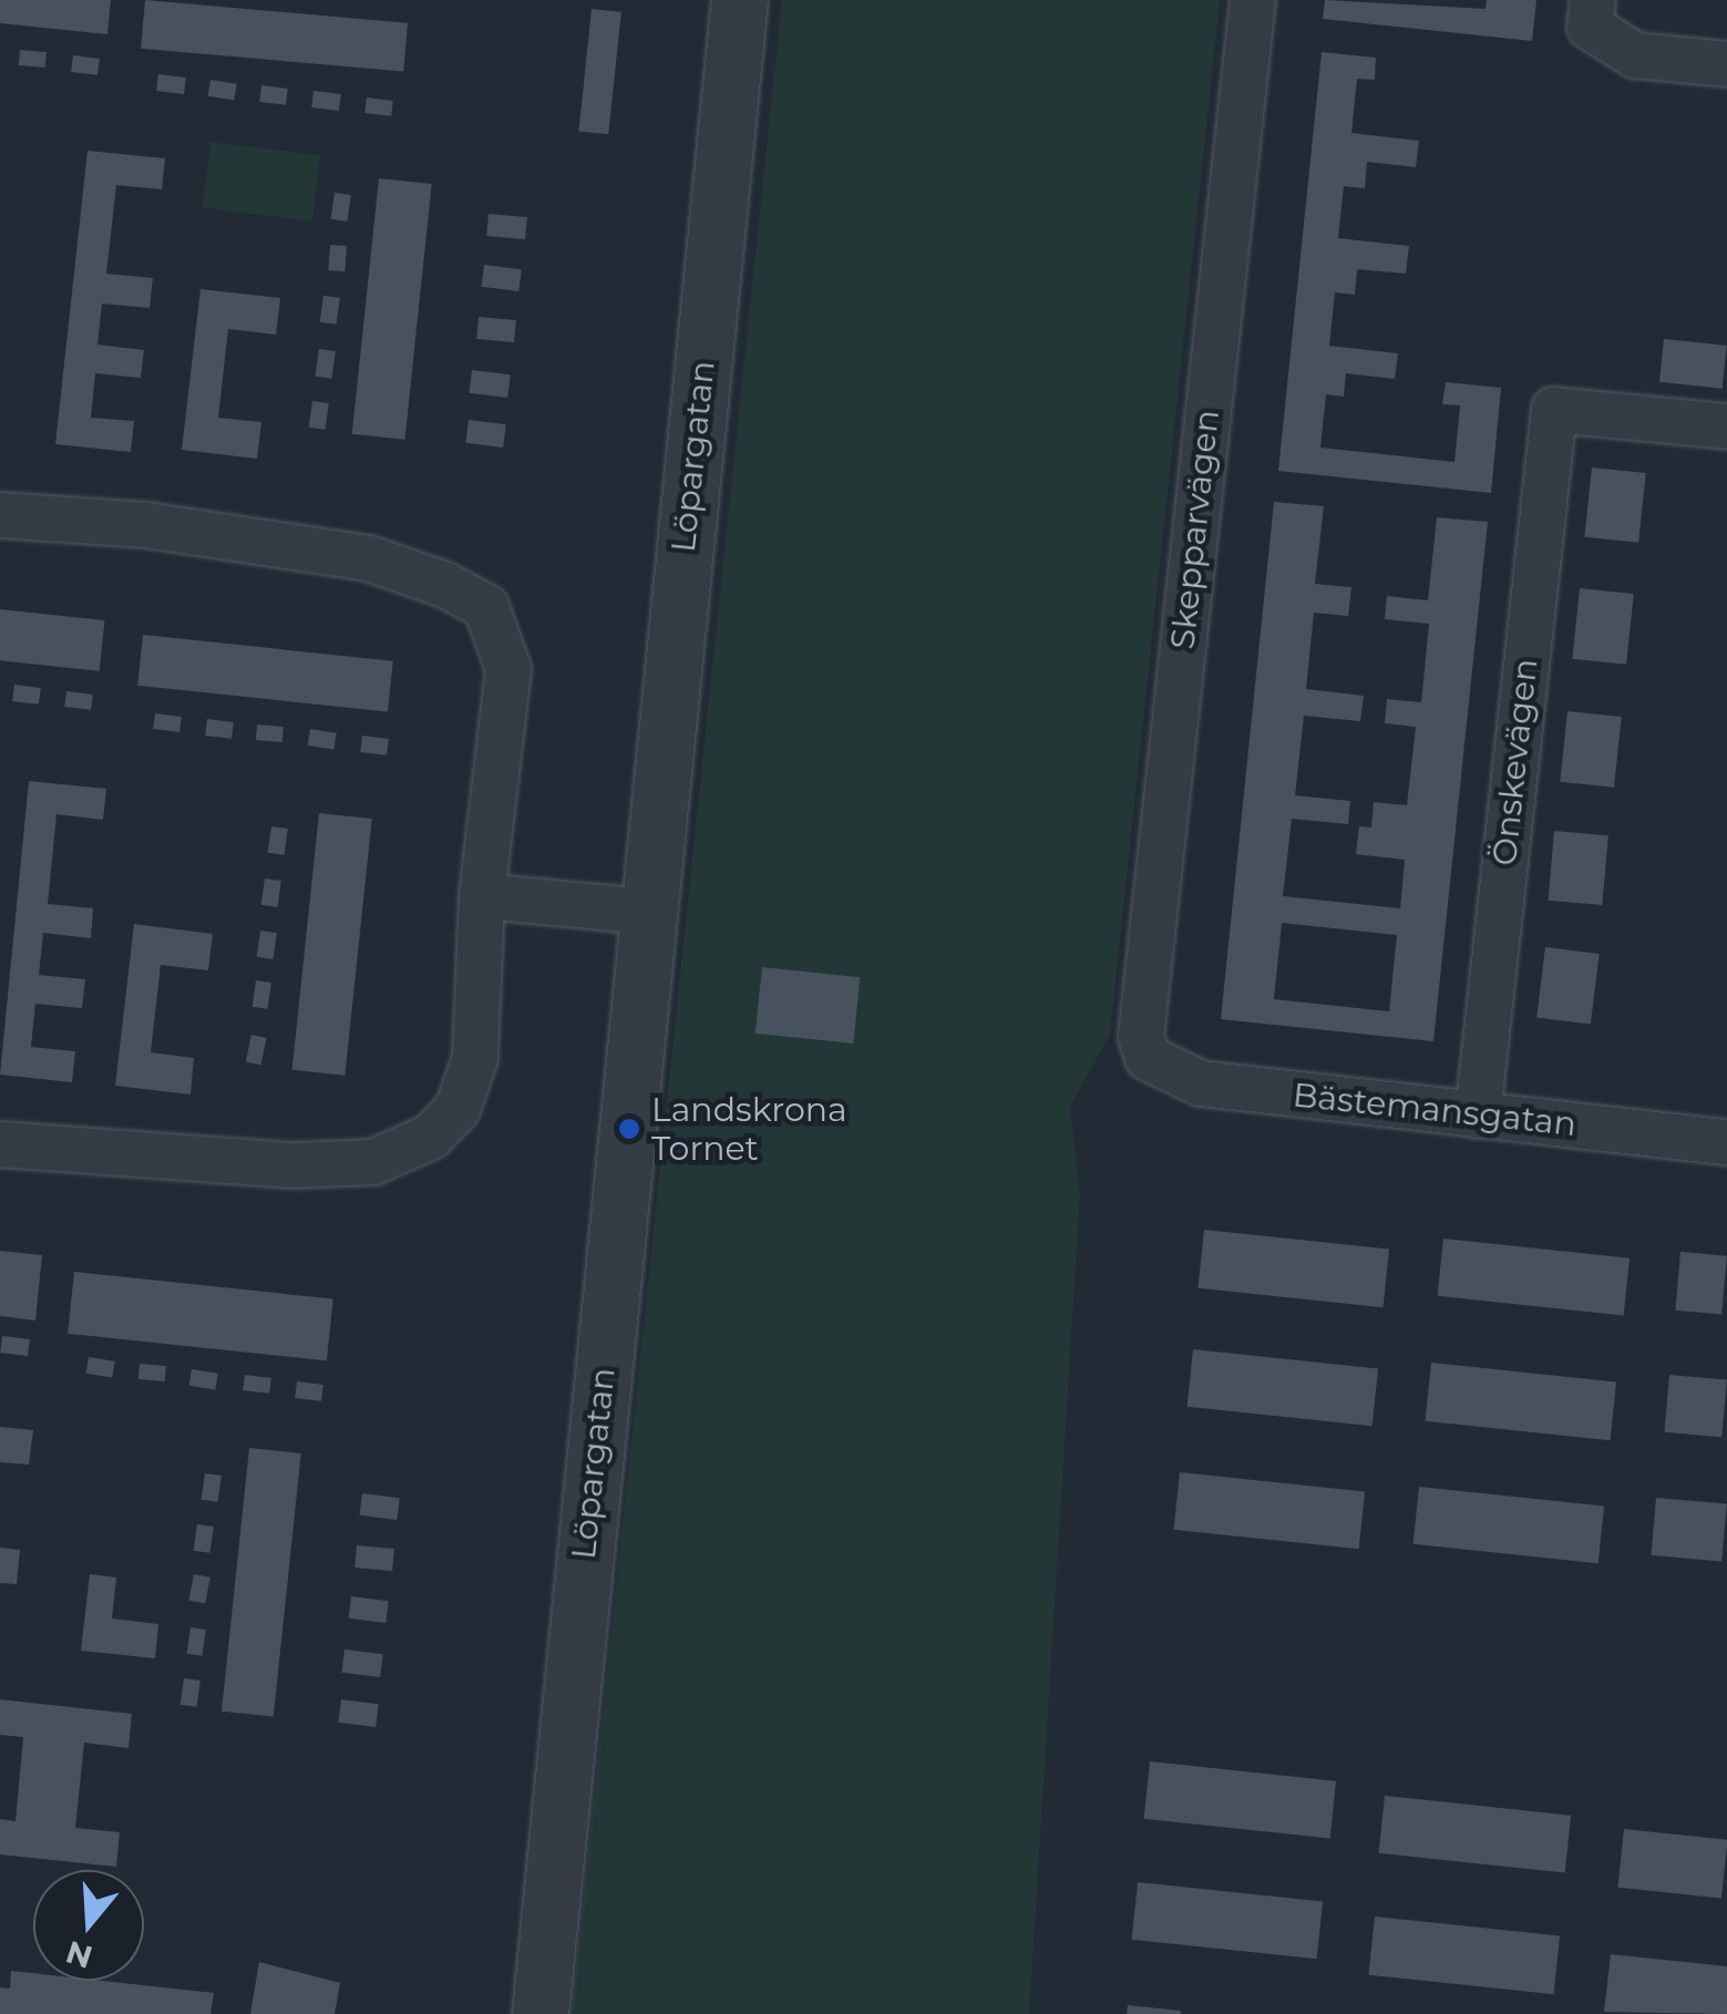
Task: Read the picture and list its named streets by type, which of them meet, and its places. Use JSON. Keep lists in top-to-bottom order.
{
  "streets": {
    "street": [
      "Löpargatan",
      "Skepparvägen",
      "Önskevägen",
      "Bästemansgatan"
    ]
  },
  "crossings": [
    ["Skepparvägen", "Bästemansgatan"],
    ["Önskevägen", "Bästemansgatan"]
  ],
  "places": ["Landskrona Tornet"],
  "north": "bottom"
}
